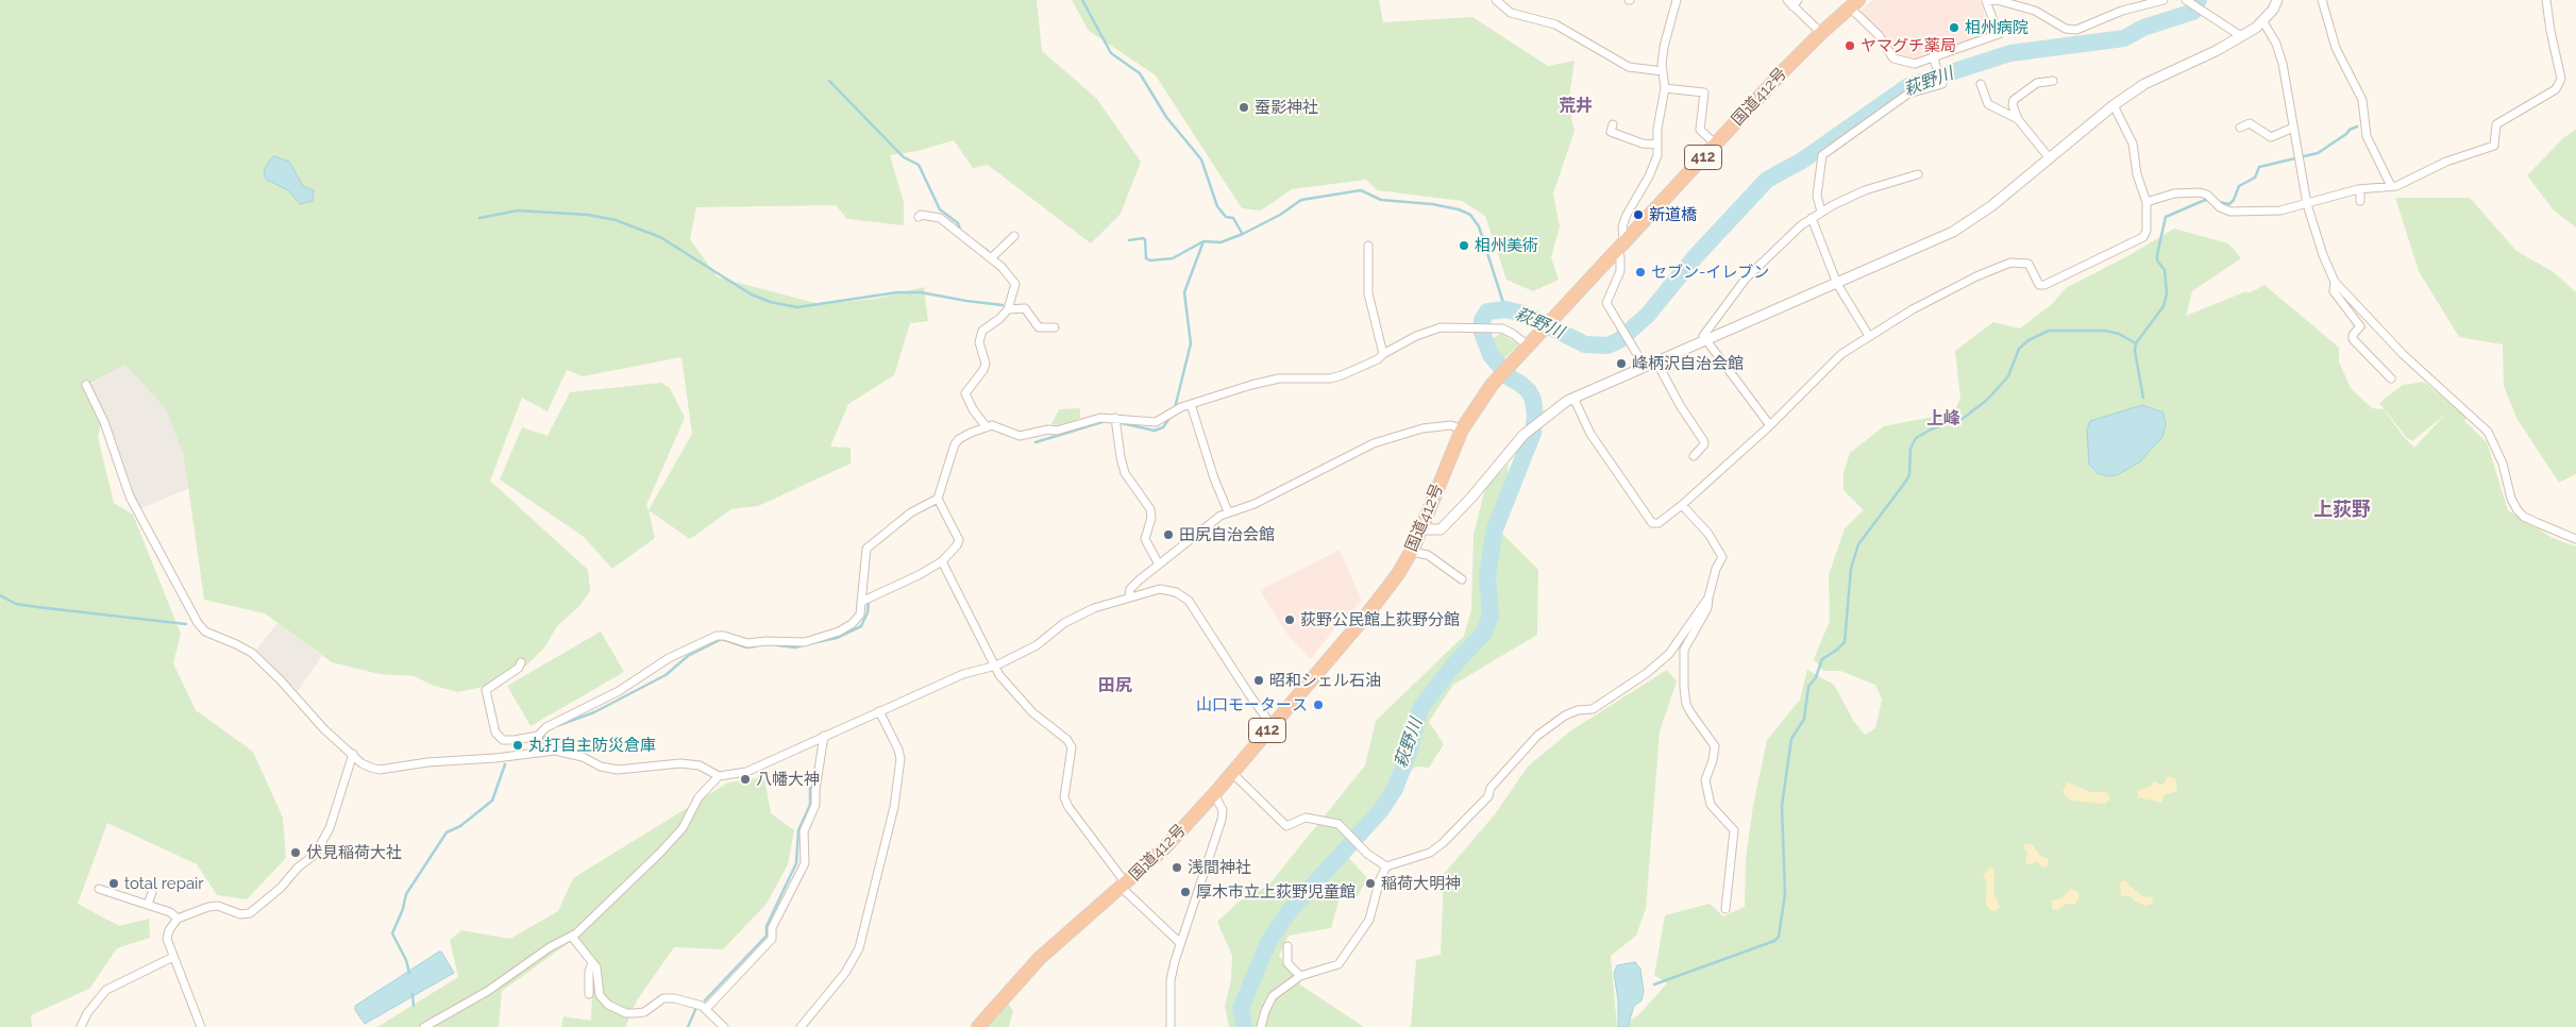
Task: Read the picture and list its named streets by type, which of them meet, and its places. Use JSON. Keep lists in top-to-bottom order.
{
  "streets": {
    "highway": ["国道412号", "412"]
  },
  "districts": [
    "荒井",
    "上峰",
    "上荻野",
    "田尻"
  ],
  "water": ["萩野川"],
  "places": [
    "相州病院",
    "ヤマグチ薬局",
    "蚕影神社",
    "新道橋",
    "相州美術",
    "セブン-イレブン",
    "峰柄沢自治会館",
    "田尻自治会館",
    "荻野公民館上荻野分館",
    "昭和シェル石油",
    "山口モータース",
    "丸打自主防災倉庫",
    "八幡大神",
    "伏見稲荷大社",
    "浅間神社",
    "total repair",
    "稲荷大明神",
    "厚木市立上荻野児童館"
  ]
}
